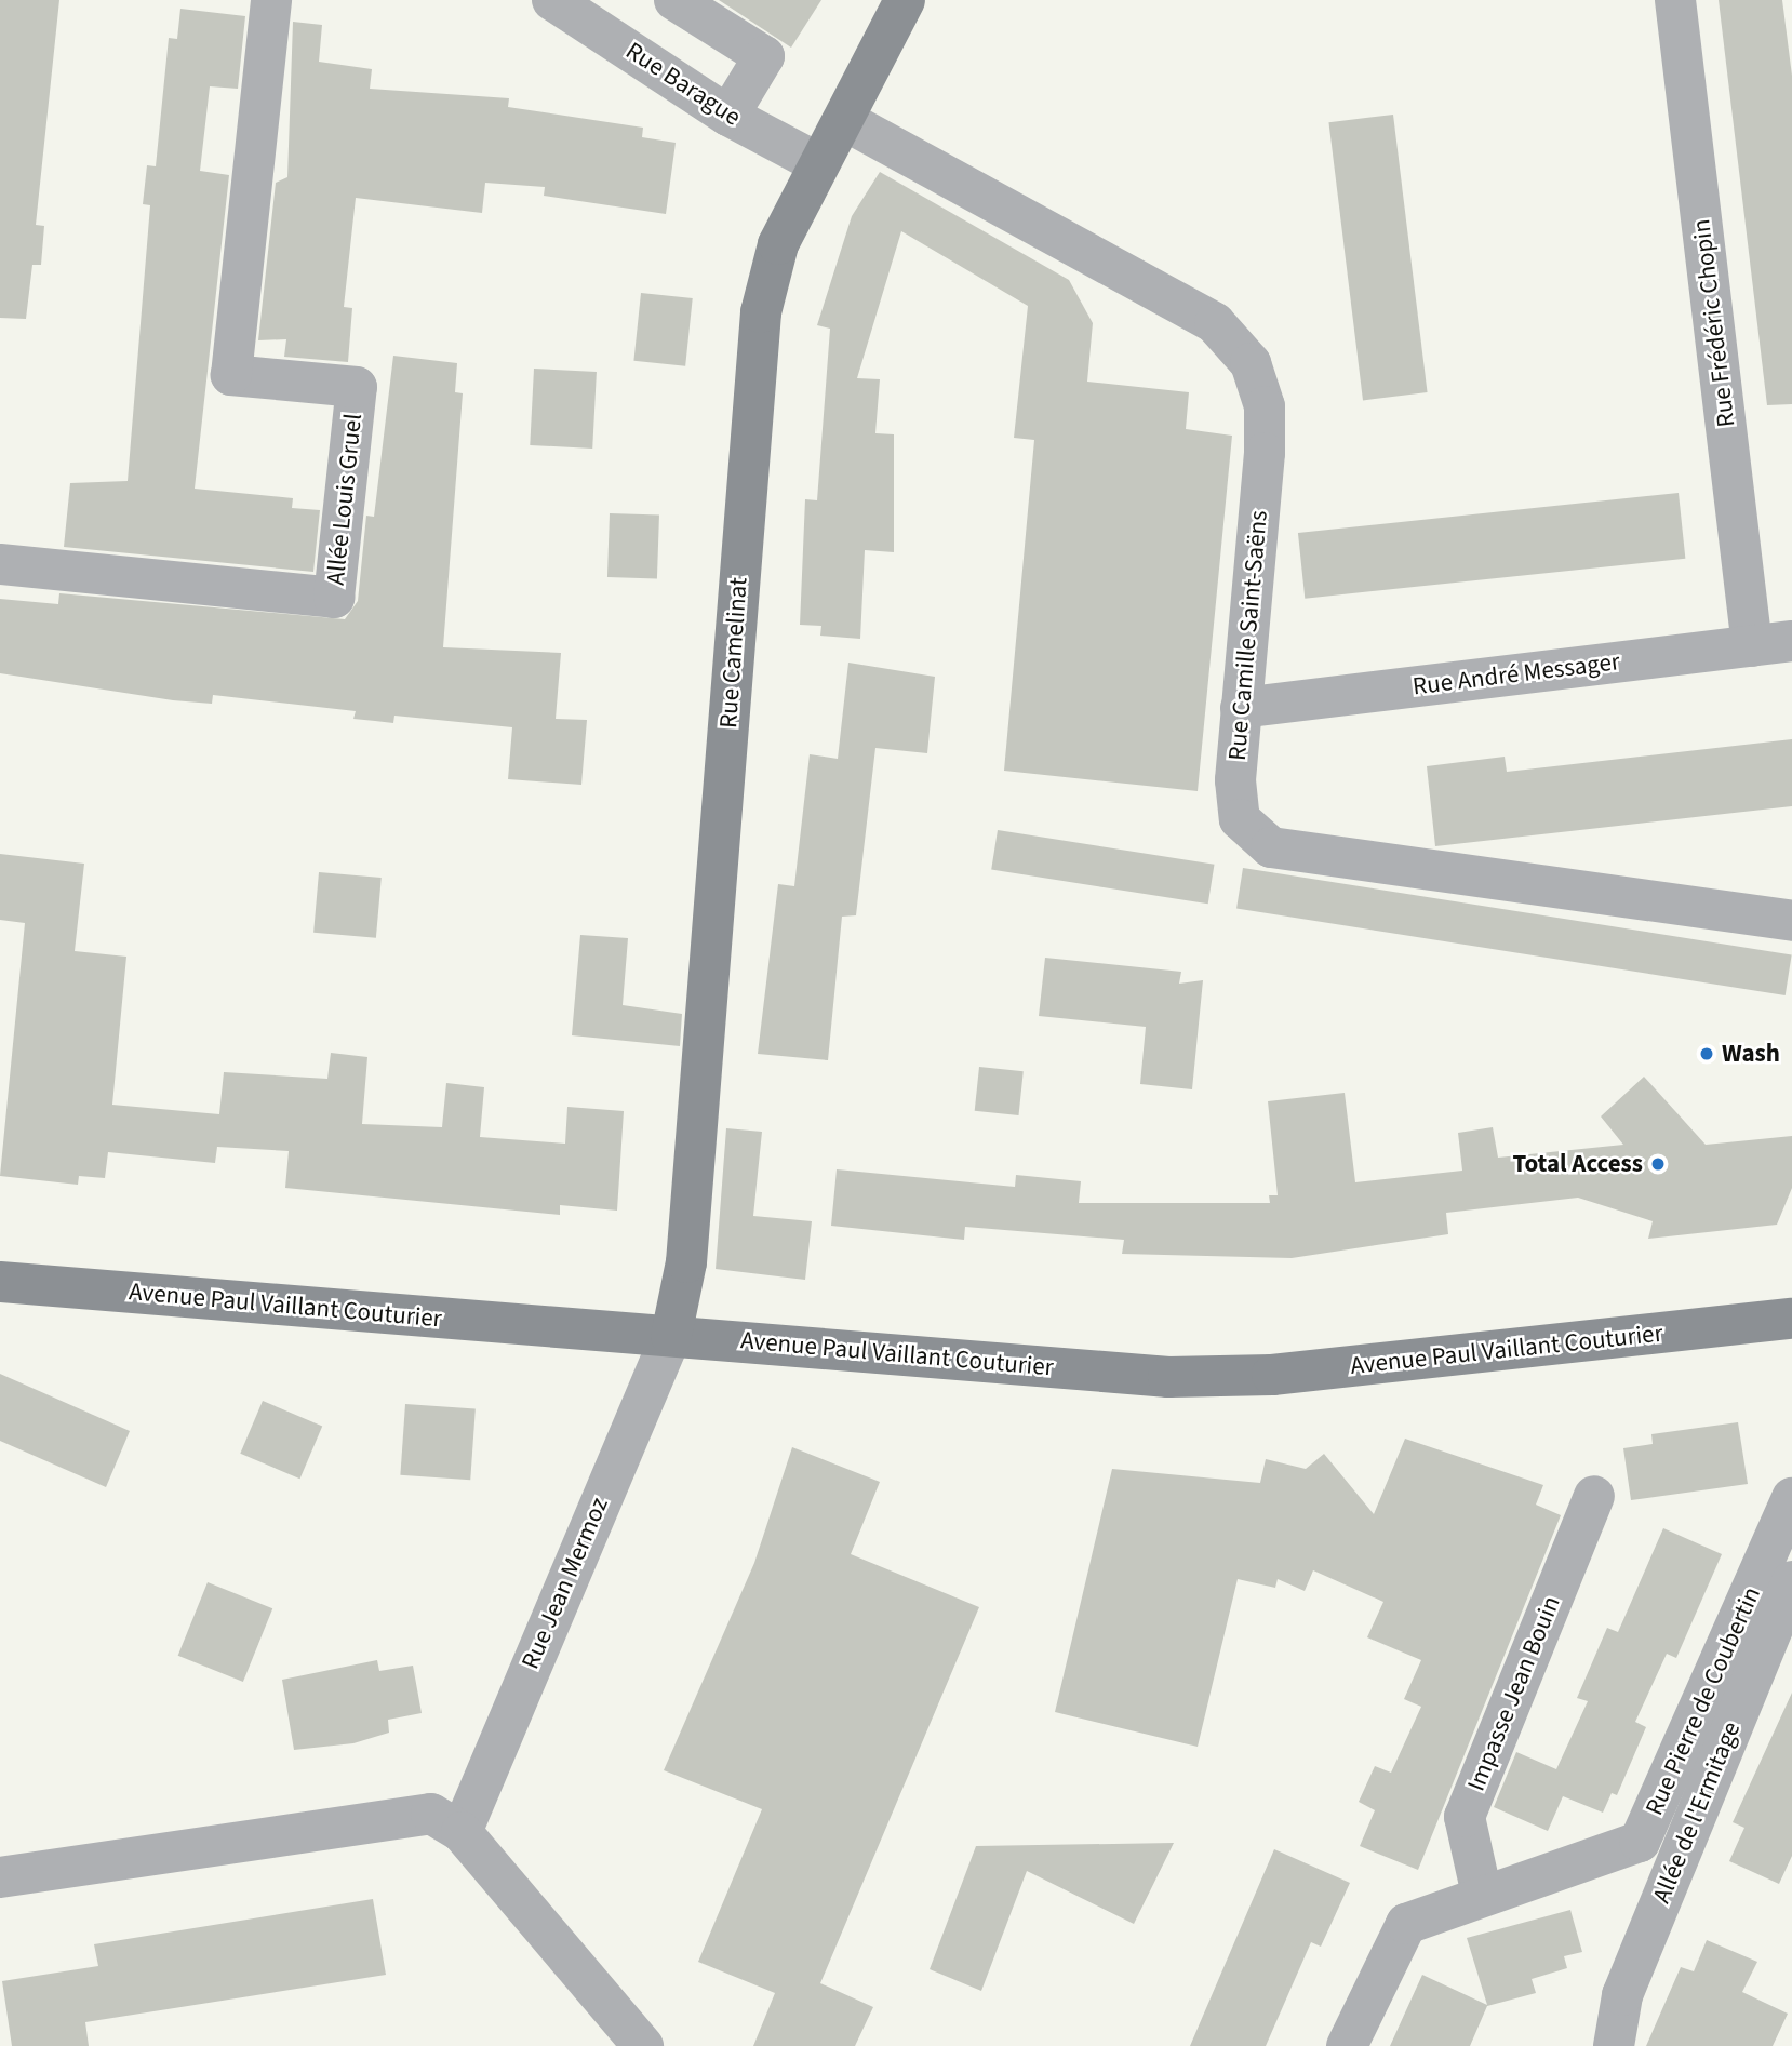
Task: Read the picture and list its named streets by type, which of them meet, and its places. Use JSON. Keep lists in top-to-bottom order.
{
  "streets": {
    "street": [
      "Rue Barague",
      "Rue Frédéric Chopin",
      "Allée Louis Gruel",
      "Rue Camille Saint-Saëns",
      "Rue Camelinat",
      "Rue André Messager",
      "Avenue Paul Vaillant Couturier",
      "Rue Jean Mermoz",
      "Impasse Jean Bouin",
      "Rue Pierre de Coubertin",
      "Allée de l'Ermitage"
    ]
  },
  "crossings": [
    ["Rue Barague", "Rue Camelinat"],
    ["Rue Frédéric Chopin", "Rue André Messager"],
    ["Rue Camille Saint-Saëns", "Rue Camelinat"],
    ["Rue Camille Saint-Saëns", "Rue André Messager"],
    ["Rue Camelinat", "Avenue Paul Vaillant Couturier"],
    ["Rue Camelinat", "Rue Jean Mermoz"],
    ["Avenue Paul Vaillant Couturier", "Rue Jean Mermoz"],
    ["Impasse Jean Bouin", "Rue Pierre de Coubertin"]
  ],
  "places": ["Wash", "Total Access"]
}
